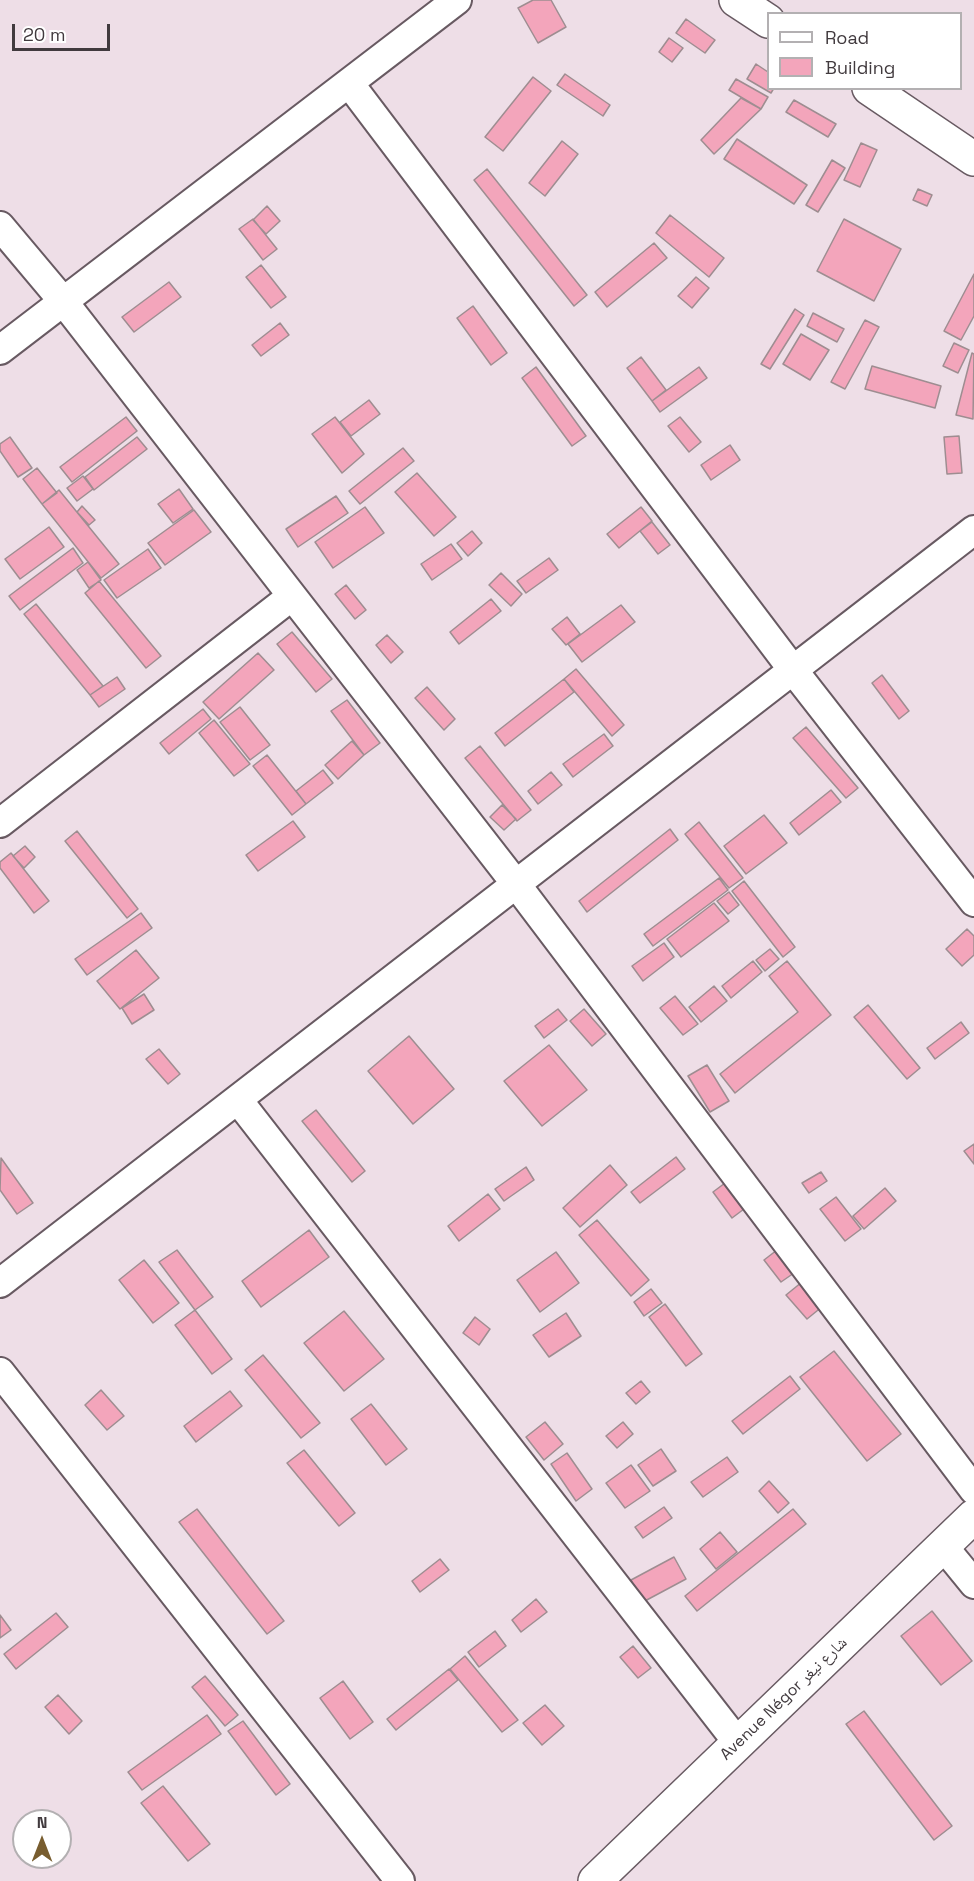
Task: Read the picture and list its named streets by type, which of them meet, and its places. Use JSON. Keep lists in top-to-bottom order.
{
  "streets": {
    "main road": ["Avenue Négor شارع نيغر"]
  },
  "legend": ["Road", "Building"],
  "scale_bar": "20 m",
  "north": "top"
}
